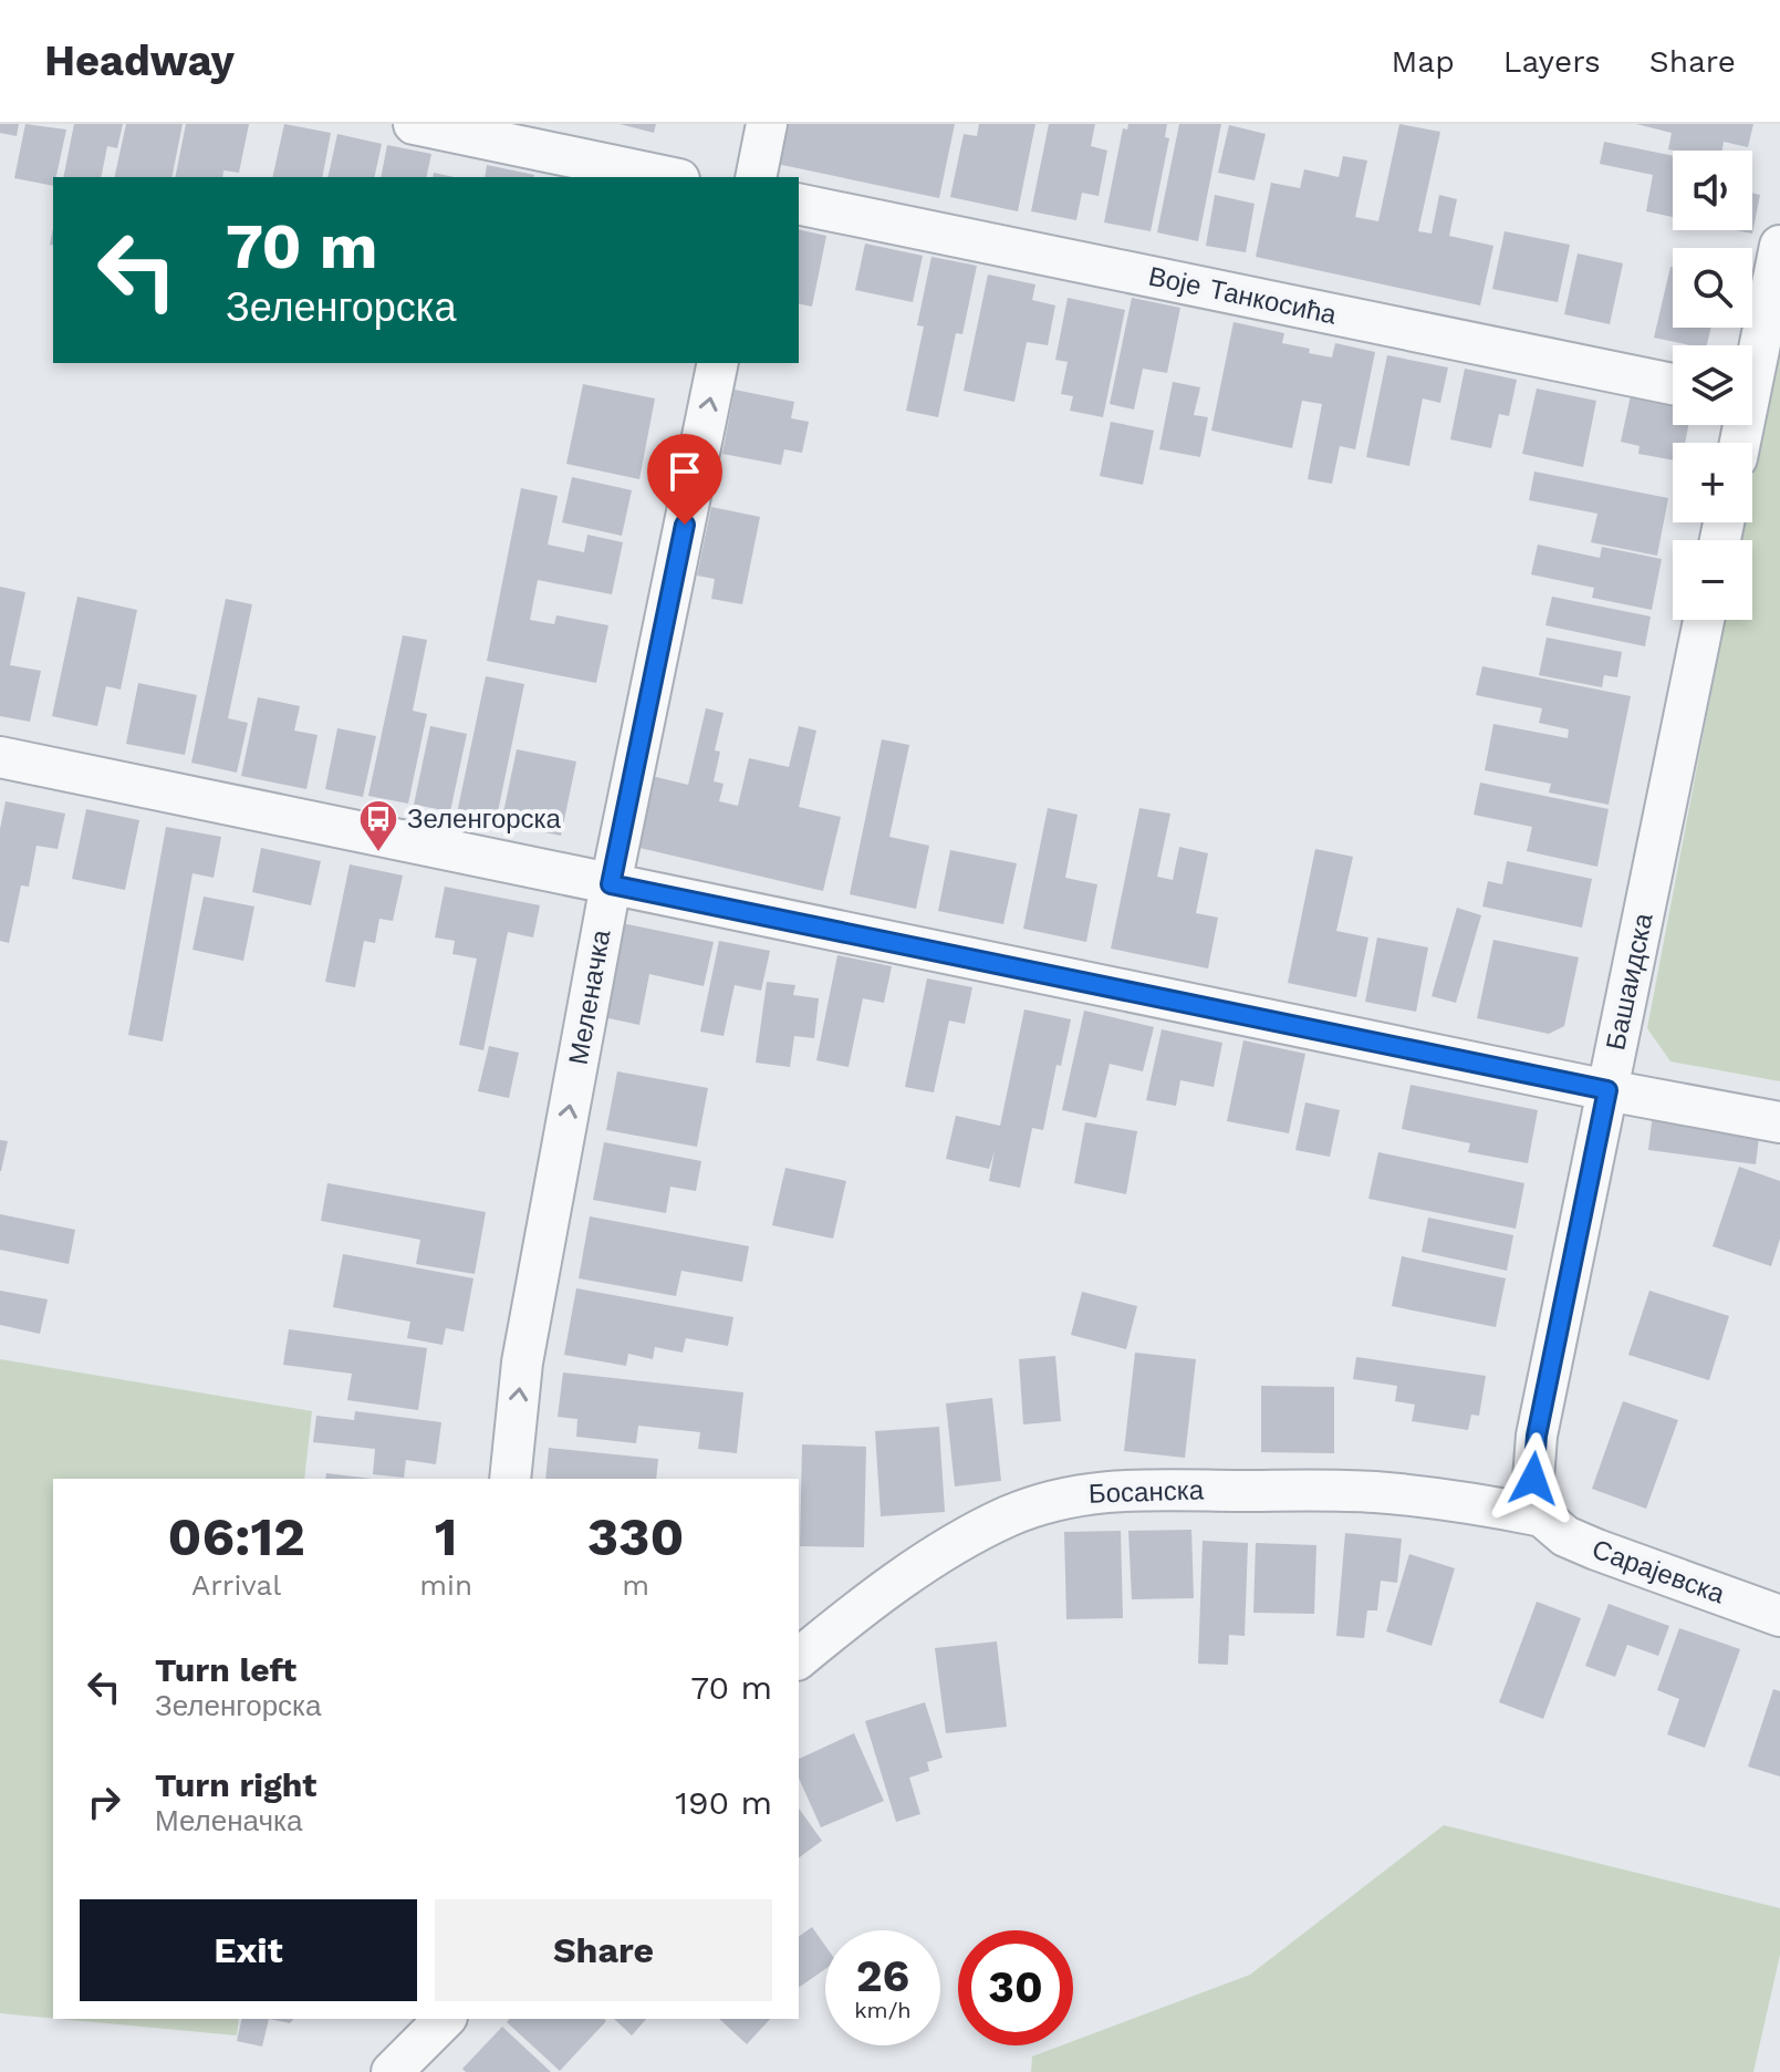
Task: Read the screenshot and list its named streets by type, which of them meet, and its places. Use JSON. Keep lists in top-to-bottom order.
{
  "streets": {
    "street": [
      "Воје Танкосића",
      "Башаидска",
      "Меленачка",
      "Босанска",
      "Сарајевска"
    ]
  },
  "crossings": [
    ["Башаидска", "Босанска"],
    ["Башаидска", "Сарајевска"],
    ["Босанска", "Сарајевска"]
  ],
  "one_way": ["Меленачка"],
  "places": {
    "bus stop": ["Зеленгорска"]
  },
  "page": {
    "header": "Headway",
    "nav": ["Map", "Layers", "Share"],
    "map_buttons": ["+", "−"],
    "turn": ["70 m", "Зеленгорска"],
    "eta": [
      "06:12",
      "Arrival",
      "1",
      "min",
      "330",
      "m"
    ],
    "list": [
      {
        "name": "Turn left",
        "note": "Зеленгорска",
        "value": "70 m"
      },
      {
        "name": "Turn right",
        "note": "Меленачка",
        "value": "190 m"
      }
    ],
    "buttons": ["Exit", "Share"],
    "speed": "26 km/h",
    "limit": "30"
  }
}
